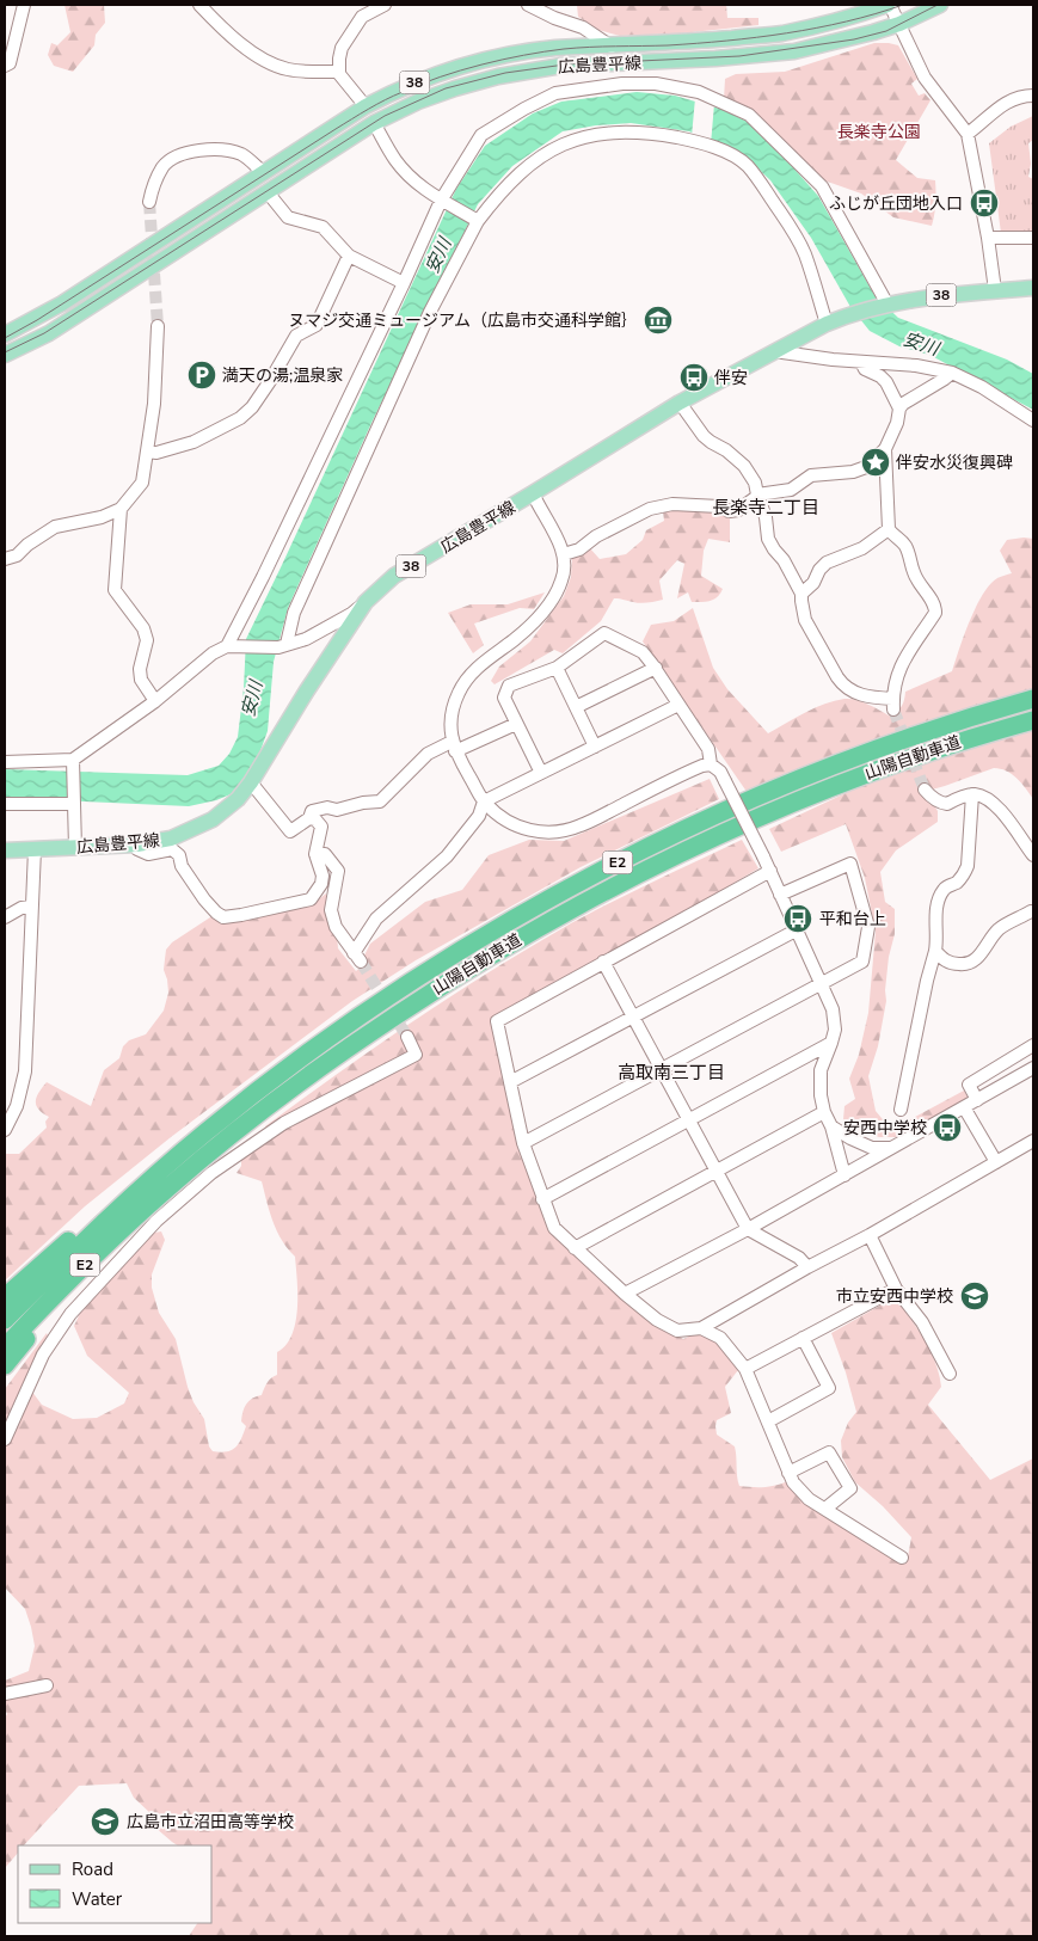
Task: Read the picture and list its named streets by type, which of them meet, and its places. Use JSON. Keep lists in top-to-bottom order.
{
  "streets": {
    "highway": ["山陽自動車道", "E2"],
    "main road": ["広島豊平線", "38"]
  },
  "districts": ["長楽寺二丁目", "高取南三丁目"],
  "water": ["安川"],
  "parks": ["長楽寺公園"],
  "places": {
    "bus stop": [
      "ふじが丘団地入口",
      "伴安",
      "平和台上",
      "安西中学校"
    ],
    "museum": ["ヌマジ交通ミュージアム（広島市交通科学館｝"],
    "parking": ["満天の湯;温泉家"],
    "place": ["伴安水災復興碑"],
    "school or university": ["市立安西中学校", "広島市立沼田高等学校"]
  },
  "legend": ["Road", "Water"]
}
